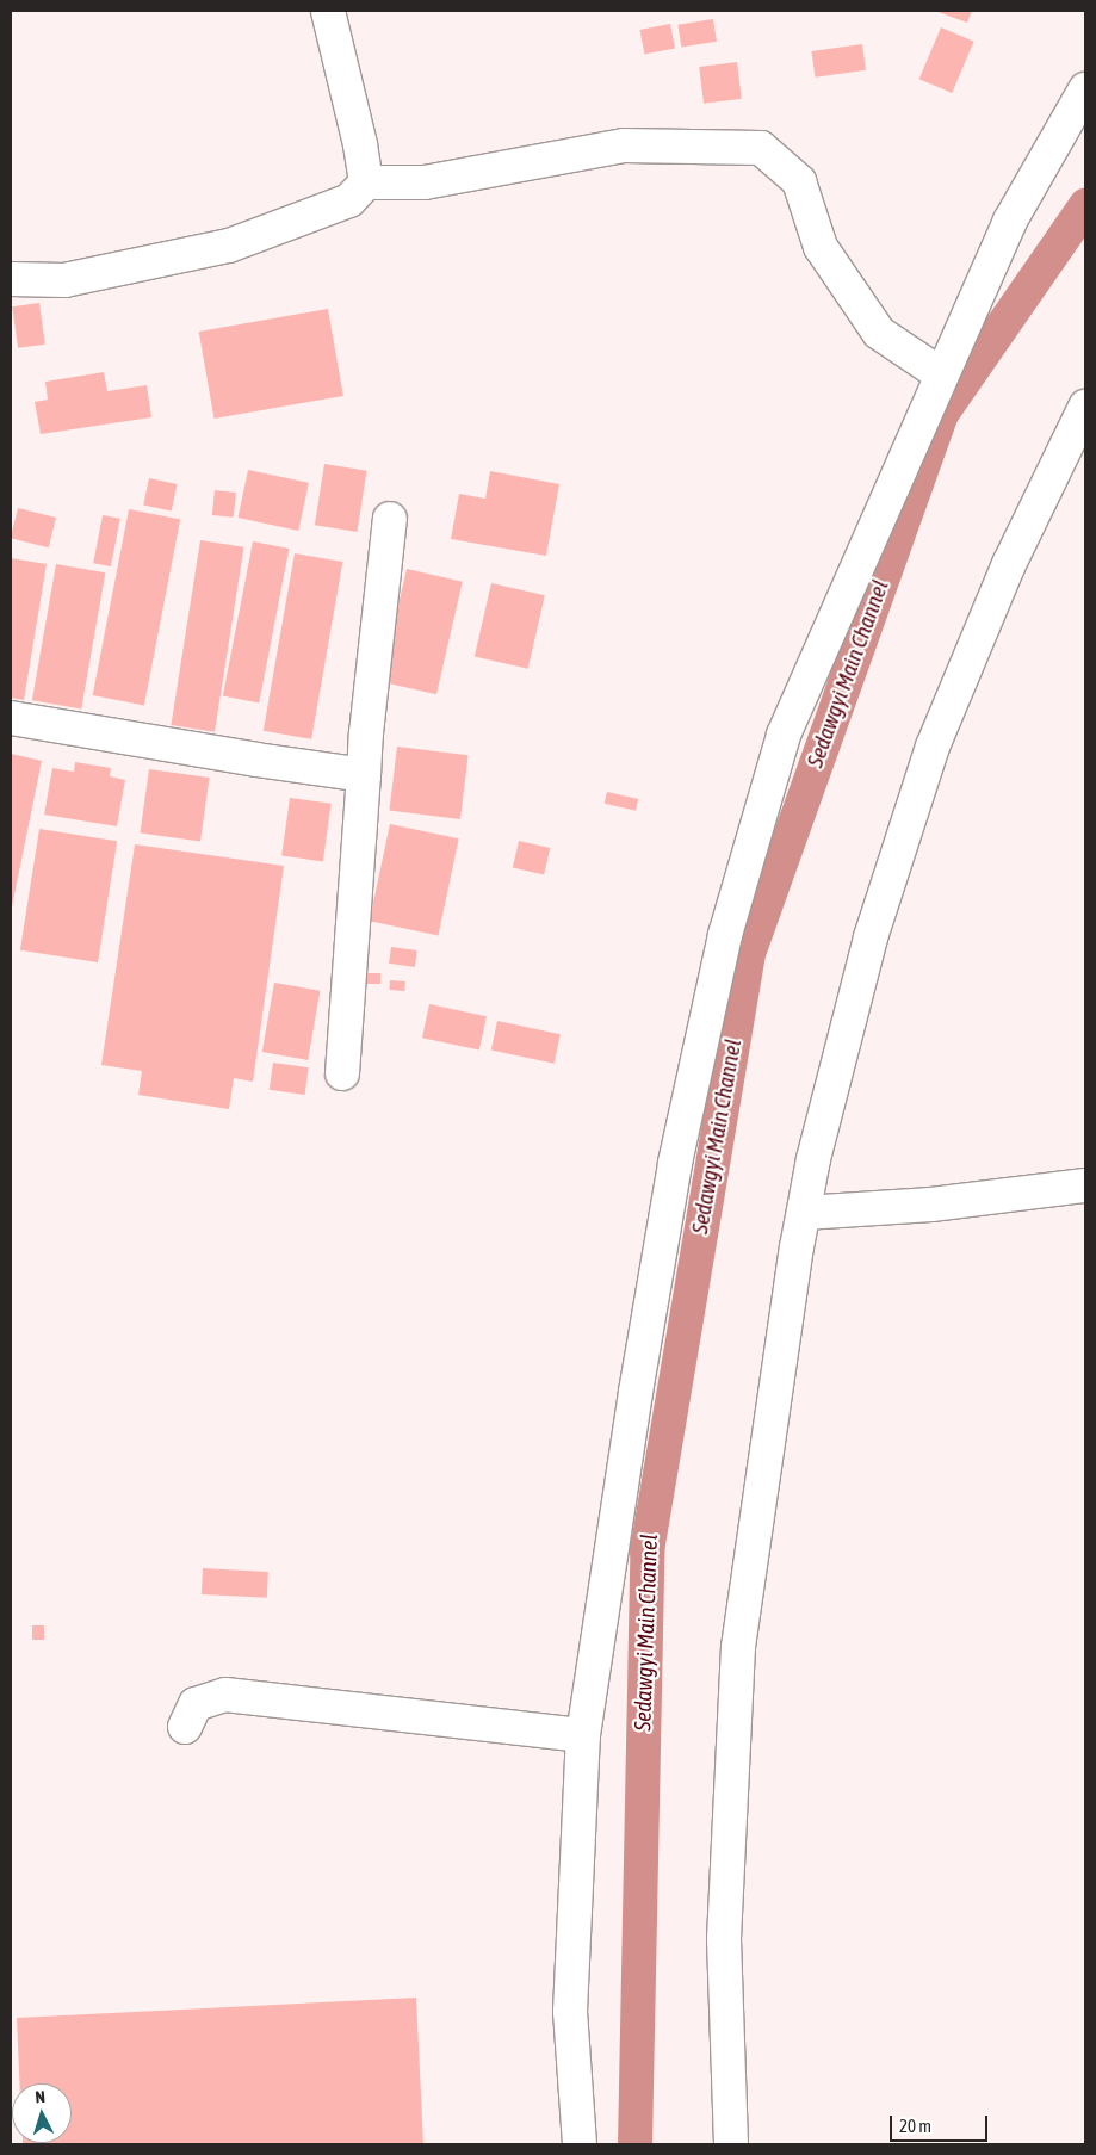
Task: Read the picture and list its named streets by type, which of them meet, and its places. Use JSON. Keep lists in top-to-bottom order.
{
  "water": ["Sedawgyi Main Channel"],
  "scale_bar": "20 m",
  "north": "top"
}
